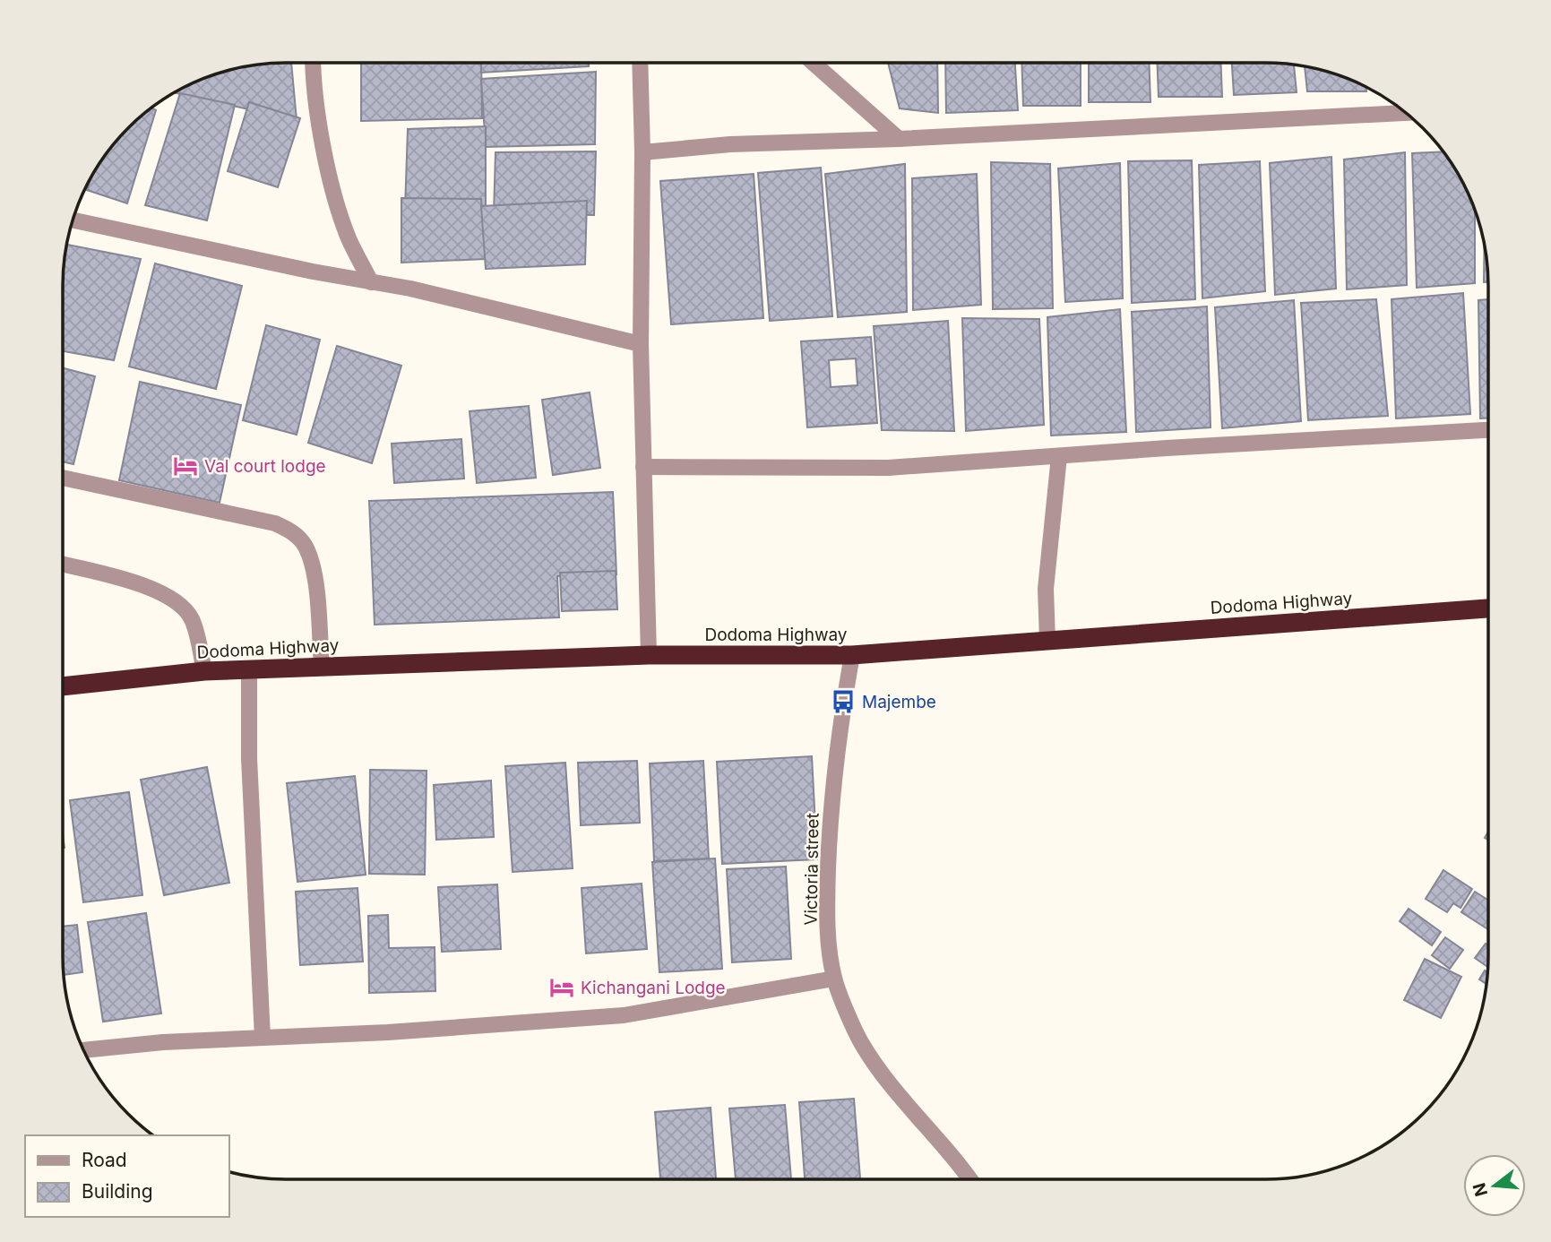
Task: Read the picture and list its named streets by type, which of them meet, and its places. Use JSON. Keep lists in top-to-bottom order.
{
  "streets": {
    "highway": ["Dodoma Highway"],
    "street": ["Victoria street"]
  },
  "crossings": [
    ["Dodoma Highway", "Victoria street"]
  ],
  "places": {
    "hotel": ["Val court lodge", "Kichangani Lodge"],
    "bus stop": ["Majembe"]
  },
  "legend": ["Road", "Building"],
  "north": "left"
}
